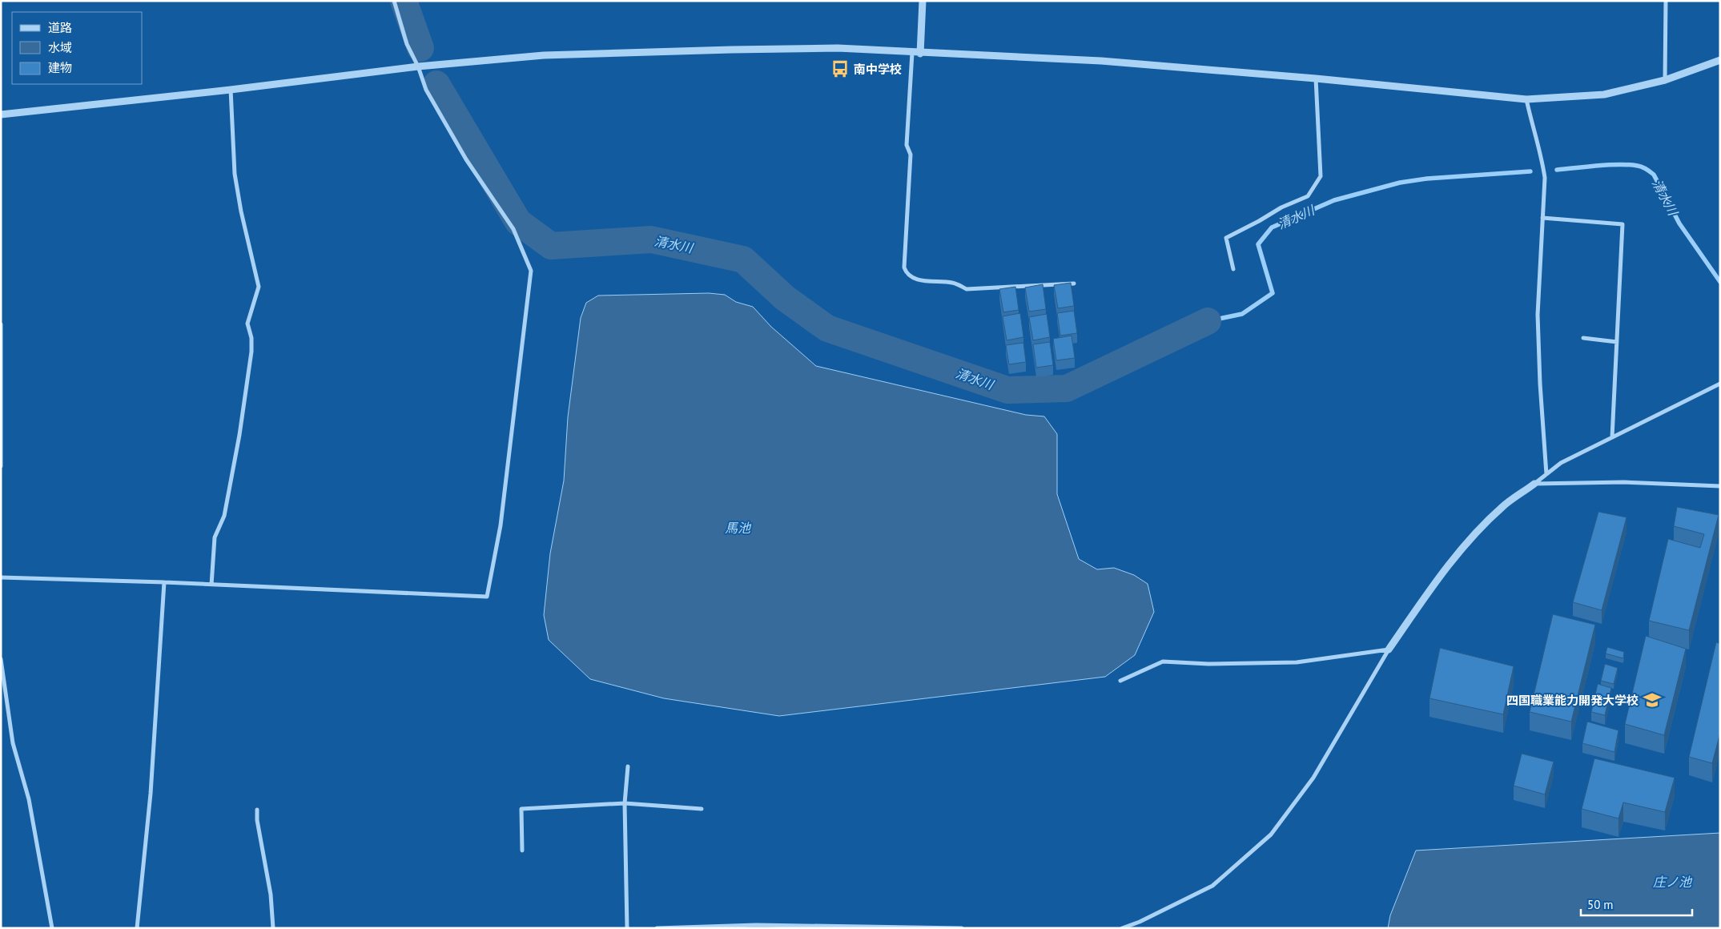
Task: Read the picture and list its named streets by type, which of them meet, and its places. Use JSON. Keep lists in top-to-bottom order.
{
  "water": ["清水川", "馬池", "庄ノ池"],
  "places": {
    "bus stop": ["南中学校"],
    "school or university": ["四国職業能力開発大学校"]
  },
  "legend": ["道路", "水域", "建物"],
  "scale_bar": "50 m"
}
